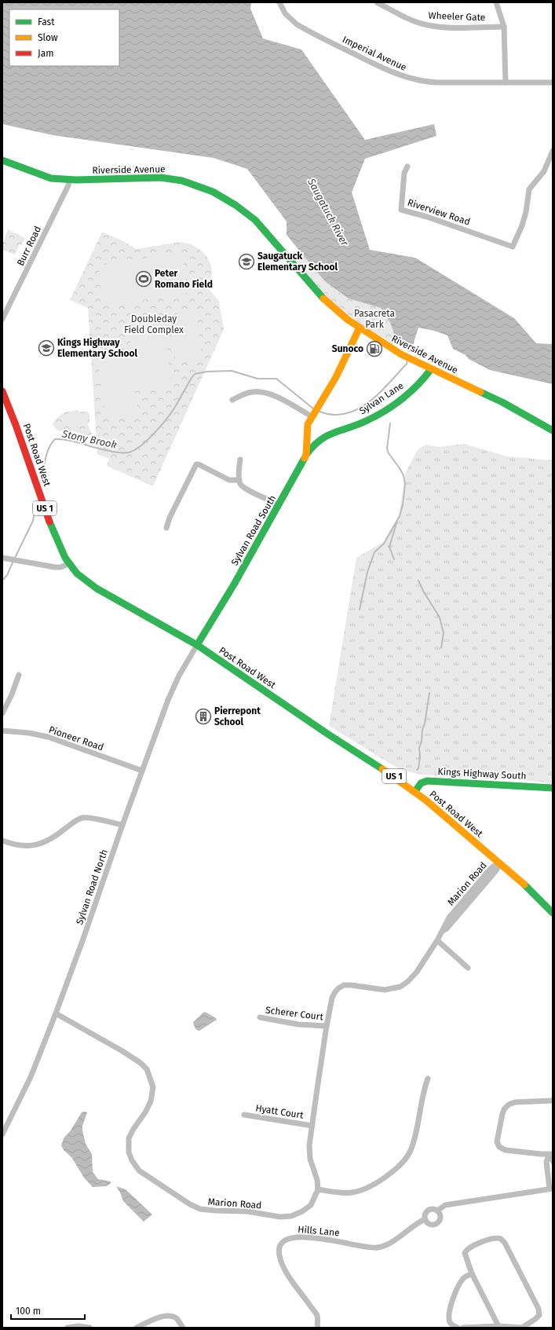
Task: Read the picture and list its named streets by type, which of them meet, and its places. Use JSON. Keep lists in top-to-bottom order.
{
  "streets": {
    "main road": [
      "Riverside Avenue",
      "Sylvan Lane",
      "Post Road West",
      "US 1",
      "Sylvan Road South",
      "Kings Highway South"
    ],
    "street": [
      "Wheeler Gate",
      "Imperial Avenue",
      "Riverview Road",
      "Burr Road",
      "Pioneer Road",
      "Marion Road",
      "Sylvan Road North",
      "Scherer Court",
      "Hyatt Court",
      "Hills Lane"
    ]
  },
  "crossings": [
    ["Riverside Avenue", "Burr Road"],
    ["Riverside Avenue", "Sylvan Lane"],
    ["Riverside Avenue", "Sylvan Road South"],
    ["Sylvan Lane", "Sylvan Road South"],
    ["Post Road West", "Sylvan Road South"],
    ["Post Road West", "Kings Highway South"],
    ["Post Road West", "Marion Road"],
    ["Post Road West", "Sylvan Road North"],
    ["Sylvan Road South", "Sylvan Road North"],
    ["Pioneer Road", "Sylvan Road North"],
    ["Marion Road", "Sylvan Road North"],
    ["Marion Road", "Scherer Court"],
    ["Marion Road", "Hyatt Court"]
  ],
  "water": ["Saugatuck River", "Stony Brook"],
  "parks": ["Pasacreta Park", "Doubleday Field Complex"],
  "places": {
    "school or university": ["Saugatuck Elementary School", "Kings Highway Elementary School"],
    "sports": ["Peter Romano Field"],
    "fuel station": ["Sunoco"],
    "building": ["Pierrepont School"]
  },
  "legend": ["Fast", "Slow", "Jam"],
  "scale_bar": "100 m"
}
